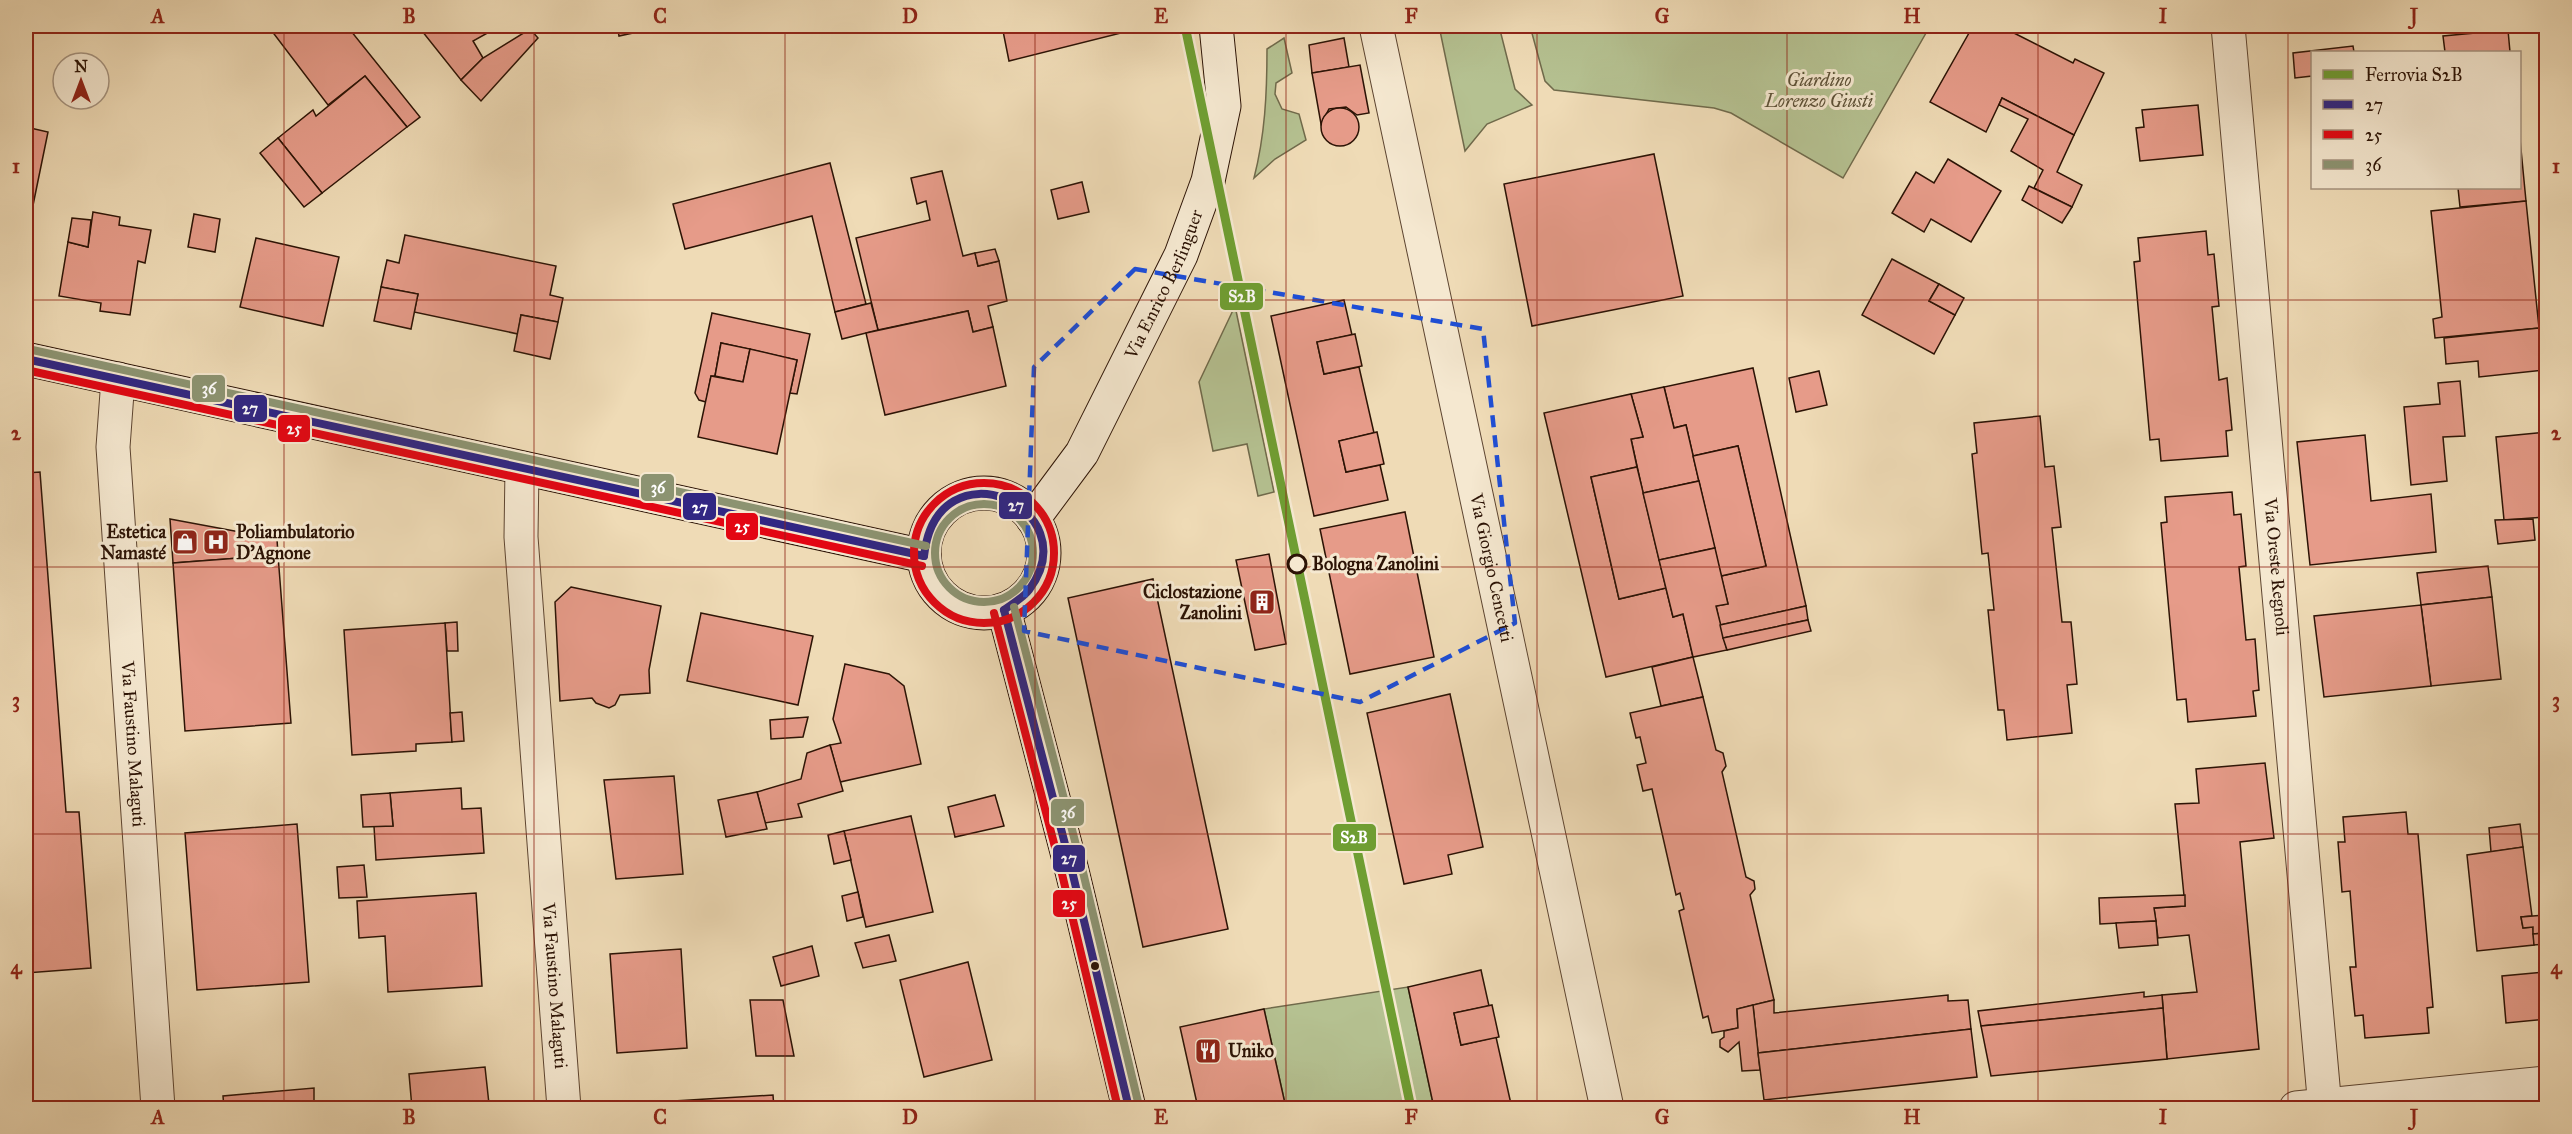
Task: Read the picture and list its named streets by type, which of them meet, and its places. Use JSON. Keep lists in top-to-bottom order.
{
  "streets": {
    "street": [
      "Via Enrico Berlinguer",
      "Via Giorgio Cencetti",
      "Via Oreste Regnoli",
      "Via Faustino Malaguti"
    ]
  },
  "parks": ["Giardino Lorenzo Giusti"],
  "places": {
    "shop": ["Estetica Namasté"],
    "hospital": ["Poliambulatorio D'Agnone"],
    "other": ["Bologna Zanolini"],
    "building": ["Ciclostazione Zanolini"],
    "restaurant": ["Uniko"]
  },
  "lines": [
    "rail line S2B",
    "transit line 36",
    "transit line 27",
    "transit line 25"
  ],
  "legend": [
    "Ferrovia S2B",
    "27",
    "25",
    "36"
  ],
  "north": "top",
  "grid": {
    "columns": [
      "A",
      "B",
      "C",
      "D",
      "E",
      "F",
      "G",
      "H",
      "I",
      "J"
    ],
    "rows": [
      "1",
      "2",
      "3",
      "4"
    ]
  }
}
